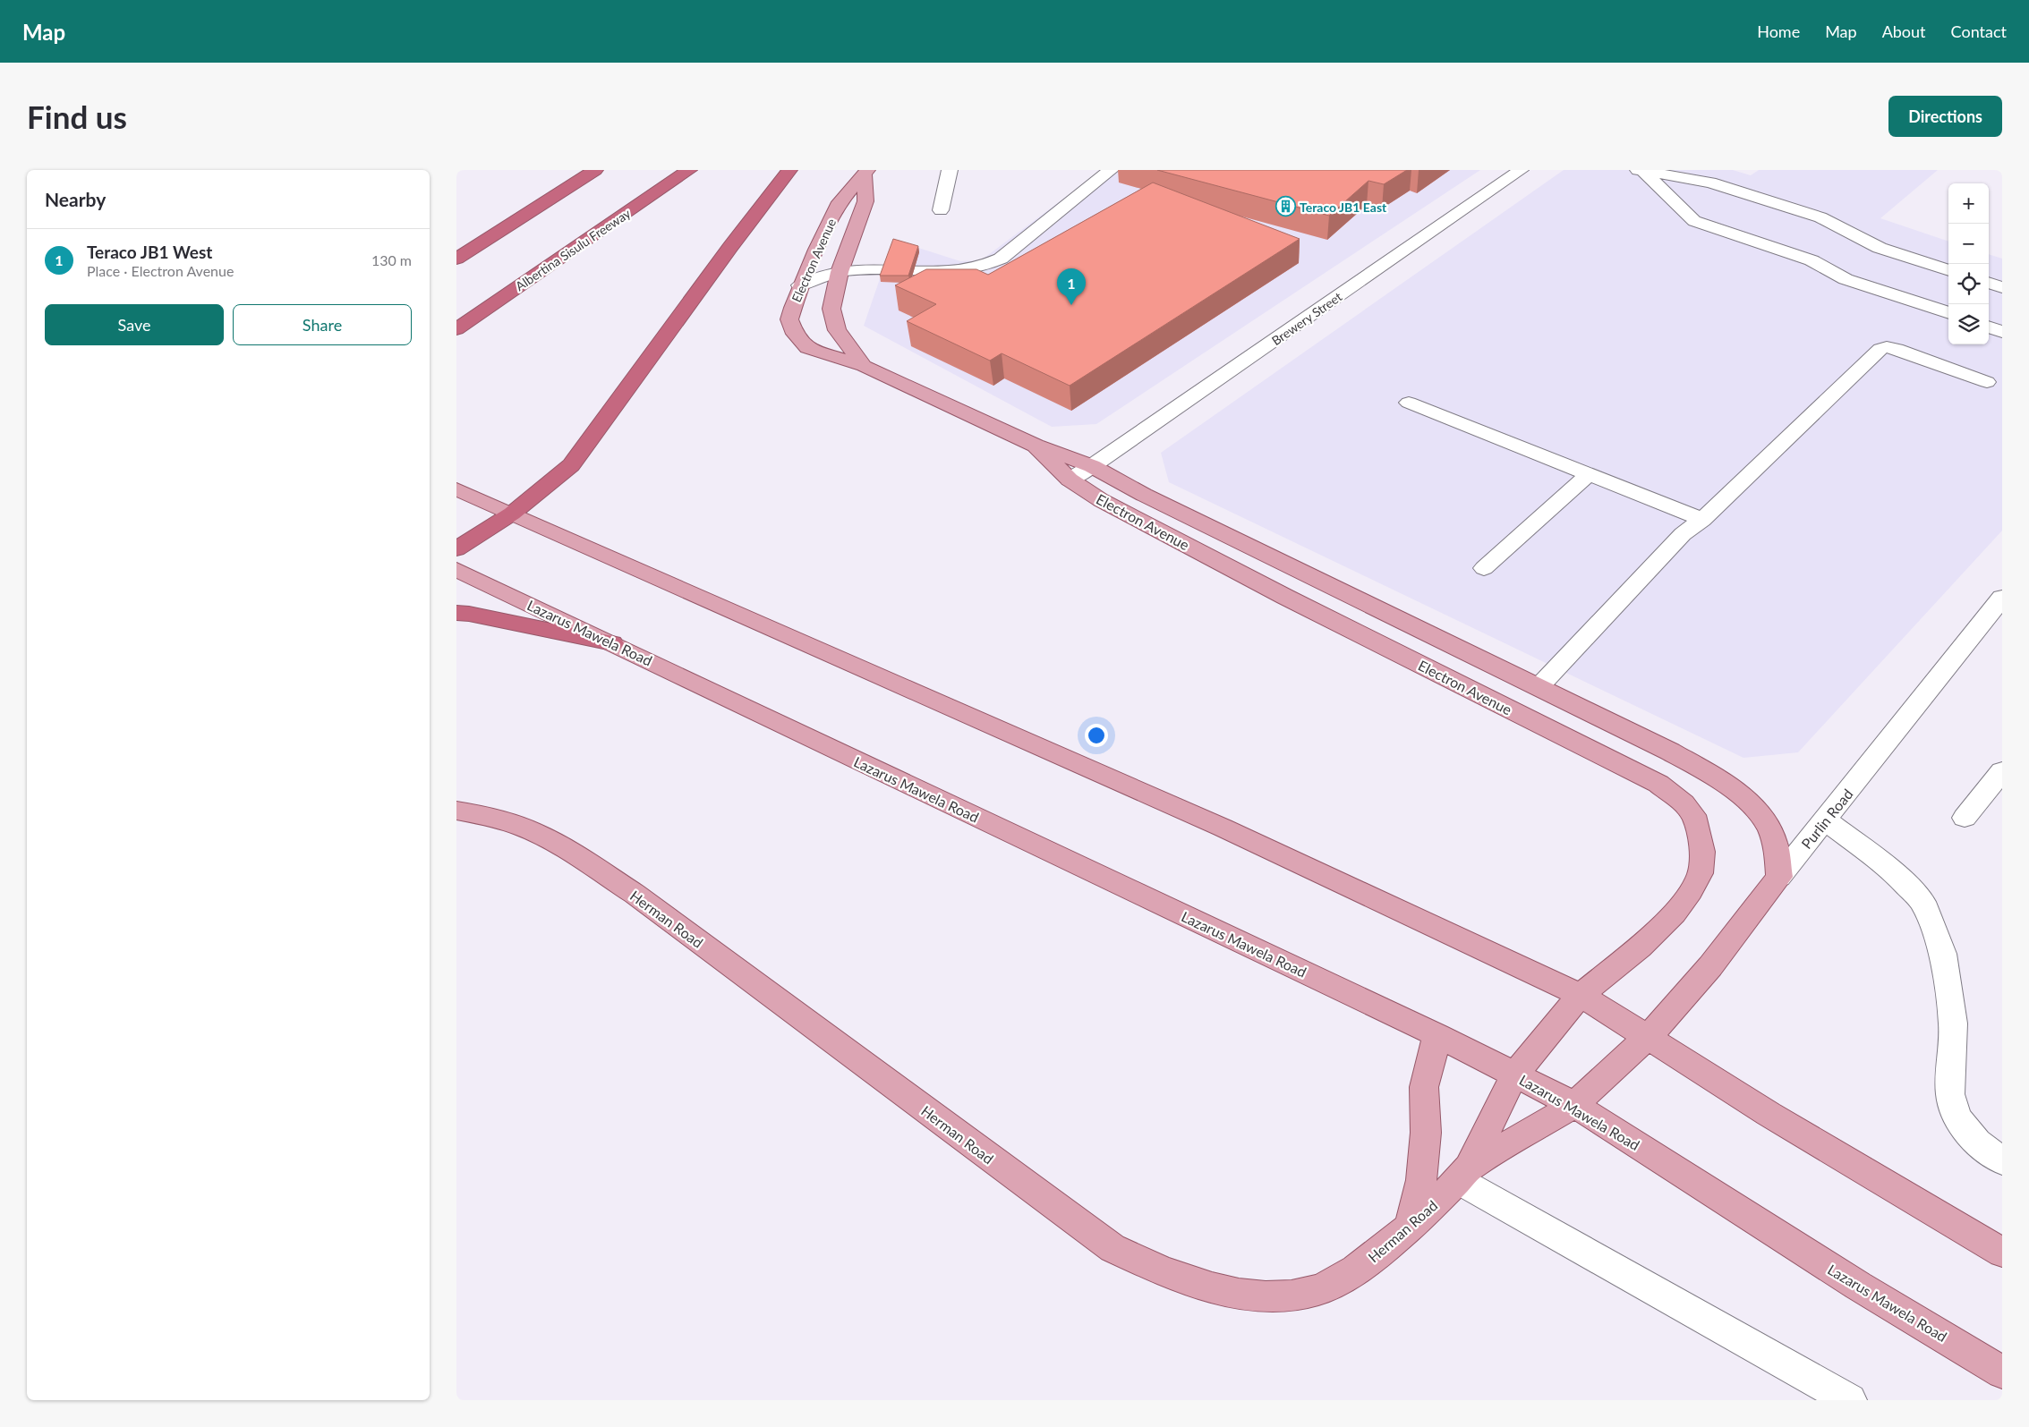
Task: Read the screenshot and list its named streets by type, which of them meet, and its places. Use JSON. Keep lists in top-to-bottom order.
{
  "streets": {
    "highway": ["Albertina Sisulu Freeway"],
    "main road": [
      "Electron Avenue",
      "Lazarus Mawela Road",
      "Purlin Road",
      "Herman Road"
    ],
    "street": ["Brewery Street"]
  },
  "crossings": [
    ["Electron Avenue", "Brewery Street"],
    ["Electron Avenue", "Purlin Road"],
    ["Electron Avenue", "Herman Road"],
    ["Lazarus Mawela Road", "Herman Road"],
    ["Purlin Road", "Herman Road"]
  ],
  "places": {
    "building": ["Teraco JB1 East"]
  },
  "page": {
    "header": "Map",
    "nav": [
      "Home",
      "Map",
      "About",
      "Contact"
    ],
    "buttons": [
      "Directions",
      ["Save", "Share"]
    ],
    "title": "Find us",
    "heading": "Nearby",
    "map_buttons": ["+", "−"],
    "list": [
      {
        "mark": "1",
        "name": "Teraco JB1 West",
        "note": "Place · Electron Avenue",
        "value": "130 m"
      }
    ],
    "pins": "1"
  }
}
